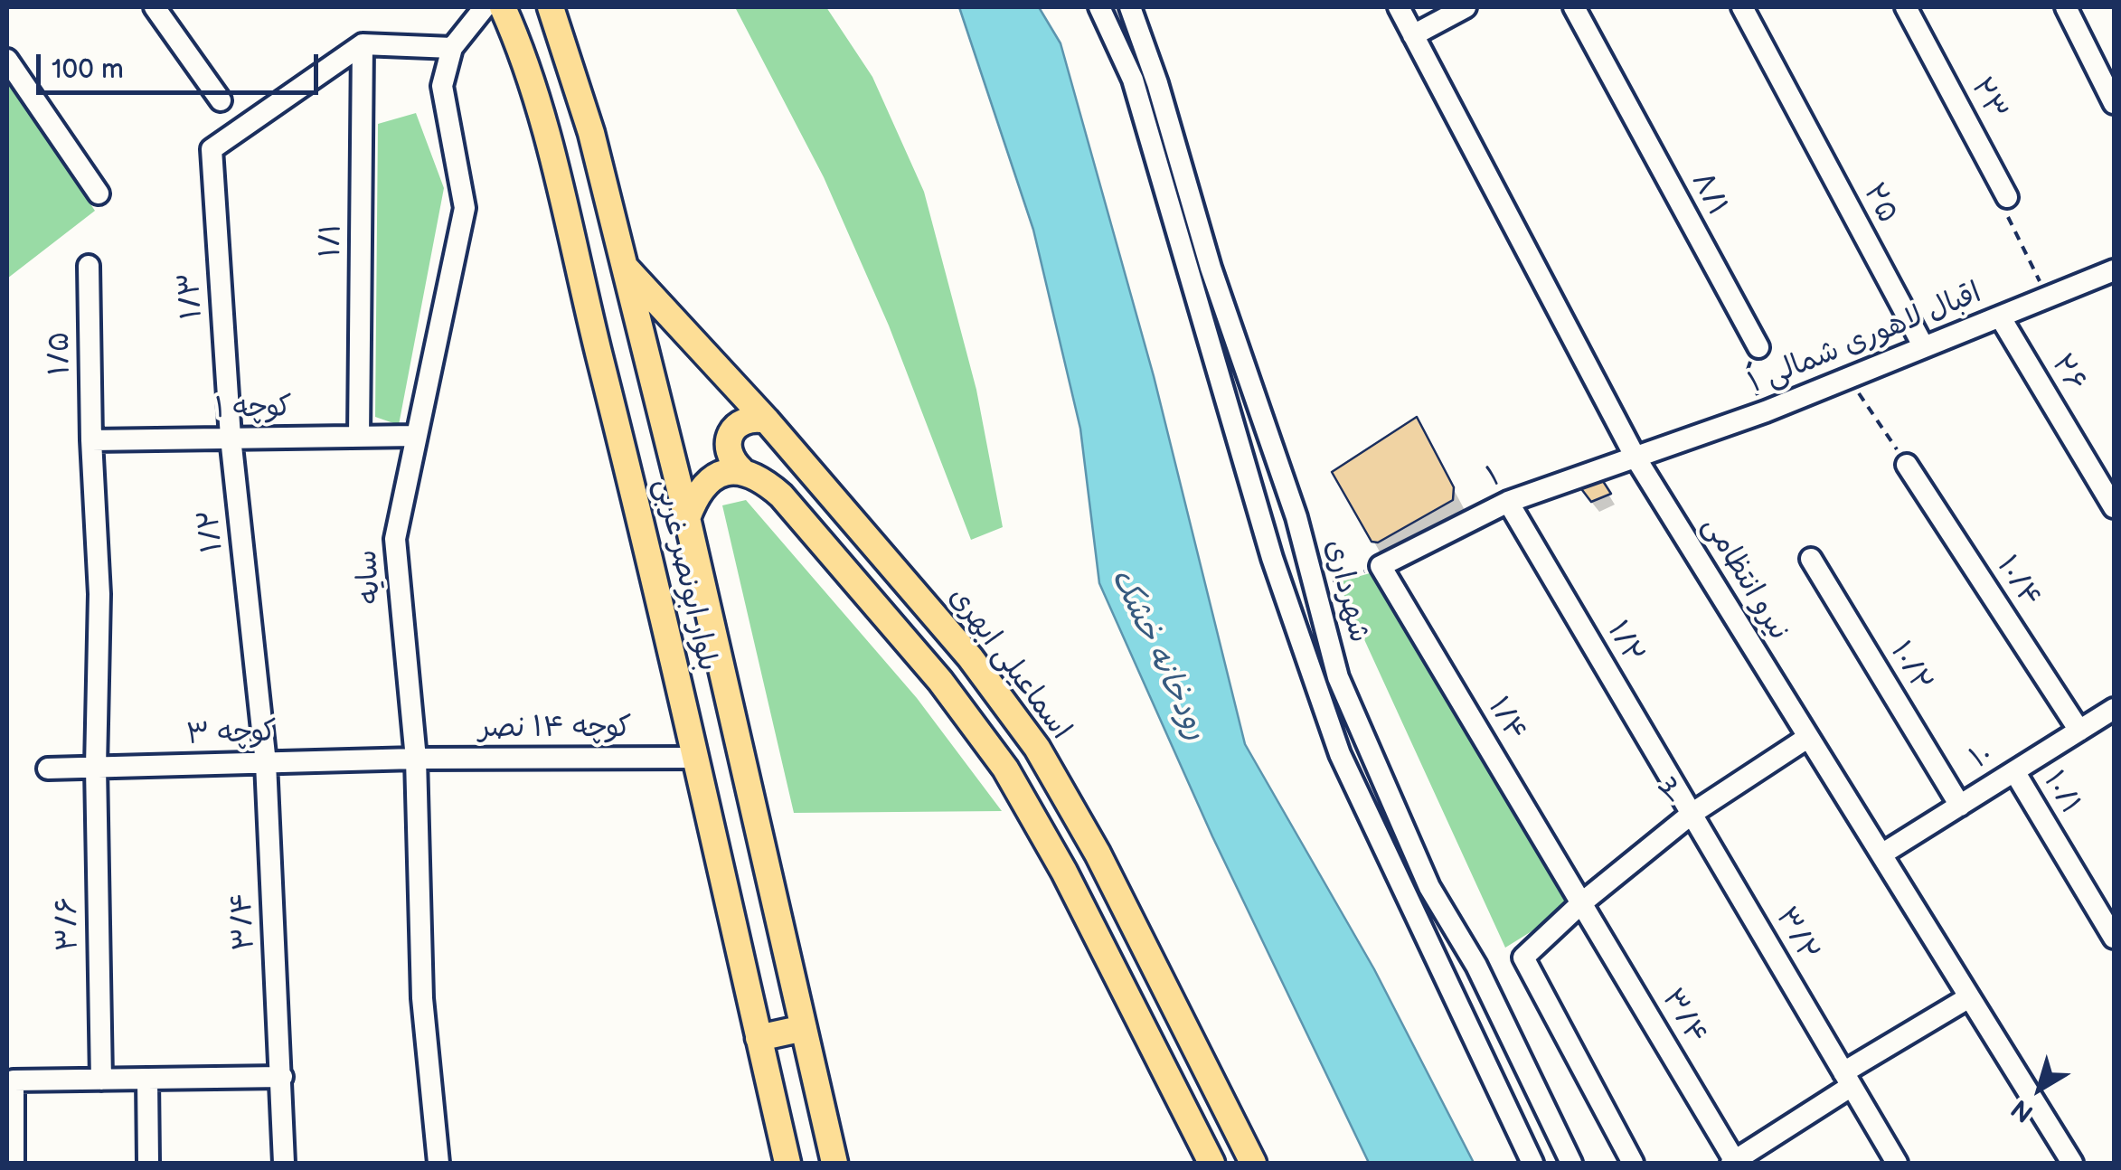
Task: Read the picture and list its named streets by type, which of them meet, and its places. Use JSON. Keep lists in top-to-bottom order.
{
  "streets": {
    "main road": ["بلوار ابونصر غربی", "اسماعیلی ابهری"],
    "street": [
      "۲۳",
      "۸/۱",
      "۲۵",
      "۱/۱",
      "۱/۳",
      "اقبال لاهوری شمالی ۱",
      "۱/۵",
      "۲۶",
      "کوچه ۱",
      "۱",
      "۱/۲",
      "سایه",
      "نیرو انتظامی",
      "۱۰/۴",
      "شهرداری",
      "۱۰/۲",
      "۱/۴",
      "کوچه ۱۴ نصر",
      "کوچه ۳",
      "۱۰",
      "۳",
      "۱۰/۱",
      "۳/۴",
      "۳/۶",
      "۳/۲"
    ]
  },
  "crossings": [
    ["۲۵", "اقبال لاهوری شمالی ۱"],
    ["۱/۱", "۱/۳"],
    ["۱/۱", "کوچه ۱"],
    ["۱/۳", "کوچه ۱"],
    ["۱/۳", "۱/۲"],
    ["اقبال لاهوری شمالی ۱", "۲۶"],
    ["اقبال لاهوری شمالی ۱", "۱"],
    ["اقبال لاهوری شمالی ۱", "نیرو انتظامی"],
    ["۱/۵", "کوچه ۱"],
    ["۱/۵", "۳/۶"],
    ["کوچه ۱", "۱/۲"],
    ["کوچه ۱", "سایه"],
    ["کوچه ۱", "۳/۶"],
    ["۱", "۱/۲"],
    ["۱", "نیرو انتظامی"],
    ["۱", "۱/۴"],
    ["۱/۲", "کوچه ۳"],
    ["۱/۲", "۳"],
    ["۱/۲", "۳/۴"],
    ["۱/۲", "۳/۲"],
    ["بلوار ابونصر غربی", "اسماعیلی ابهری"],
    ["بلوار ابونصر غربی", "کوچه ۱۴ نصر"],
    ["سایه", "کوچه ۱۴ نصر"],
    ["سایه", "کوچه ۳"],
    ["نیرو انتظامی", "۱۰"],
    ["نیرو انتظامی", "۳"],
    ["۱۰/۴", "۱۰"],
    ["۱۰/۲", "۱۰"],
    ["۱/۴", "۳"],
    ["۱/۴", "۳/۴"],
    ["کوچه ۱۴ نصر", "کوچه ۳"],
    ["کوچه ۳", "۳/۴"],
    ["کوچه ۳", "۳/۶"],
    ["۱۰", "۱۰/۱"],
    ["۳", "۳/۴"],
    ["۳", "۳/۲"]
  ],
  "water": ["رودخانه خشک"],
  "scale_bar": "100 m",
  "north": "bottom left"
}
